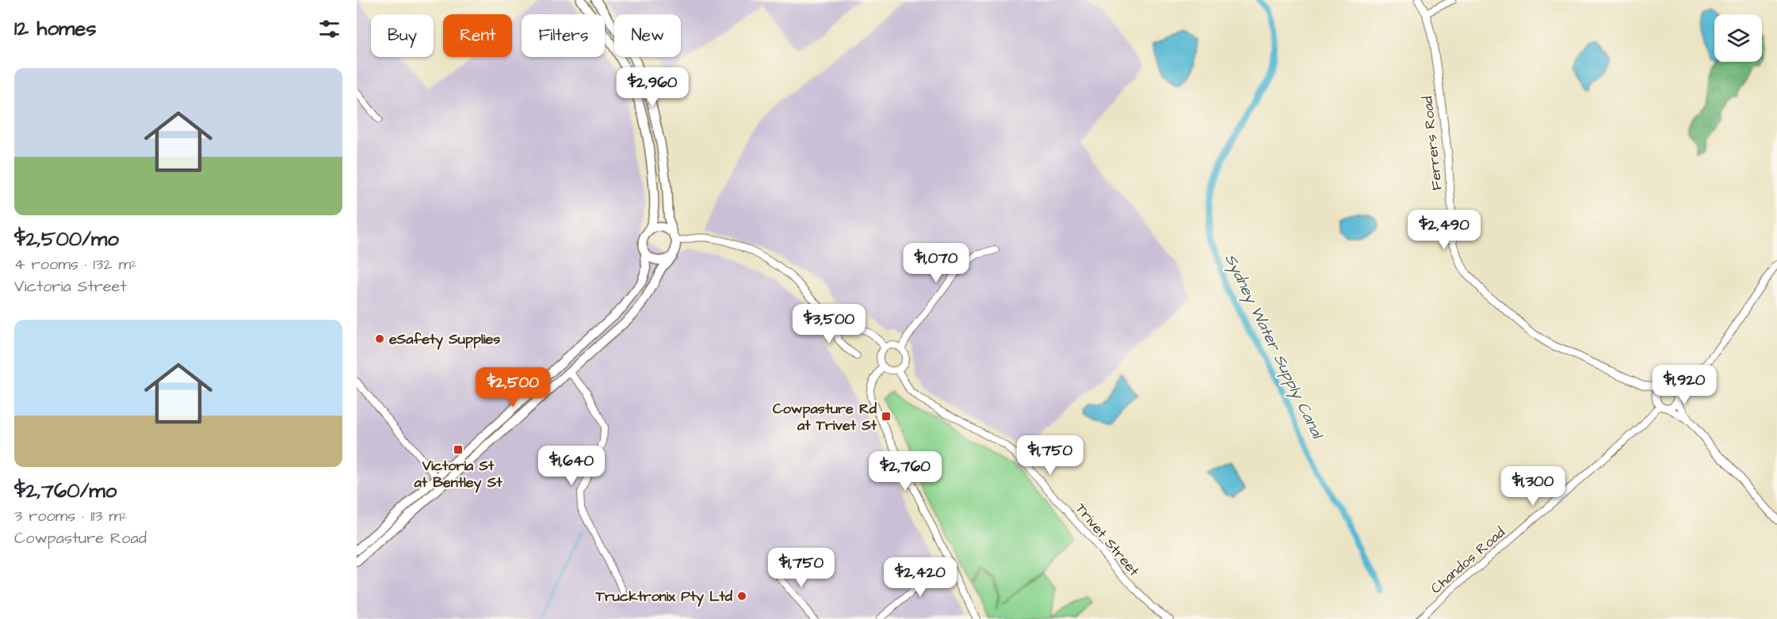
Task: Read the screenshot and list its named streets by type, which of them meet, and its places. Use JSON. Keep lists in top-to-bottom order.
{
  "streets": {
    "street": ["Ferrers Road", "Trivet Street", "Chandos Road"]
  },
  "crossings": [
    ["Ferrers Road", "Chandos Road"]
  ],
  "water": ["Sydney Water Supply Canal"],
  "places": {
    "other": ["eSafety Supplies", "Trucktronix Pty Ltd"],
    "transit": ["Cowpasture Rd at Trivet St", "Victoria St at Bentley St"]
  },
  "page": {
    "heading": "12 homes",
    "chip": [
      "Buy",
      "Rent",
      "Filters",
      "New"
    ],
    "list": [
      {
        "name": "$2,500/mo",
        "note": "4 rooms · 132 m² · Victoria Street"
      },
      {
        "name": "$2,760/mo",
        "note": "3 rooms · 113 m² · Cowpasture Road"
      }
    ],
    "price": [
      "$2,960",
      "$2,490",
      "$1,070",
      "$3,500",
      "$1,920",
      "$2,500",
      "$1,750",
      "$1,640",
      "$2,760",
      "$1,300",
      "$1,750",
      "$2,420"
    ]
  }
}
